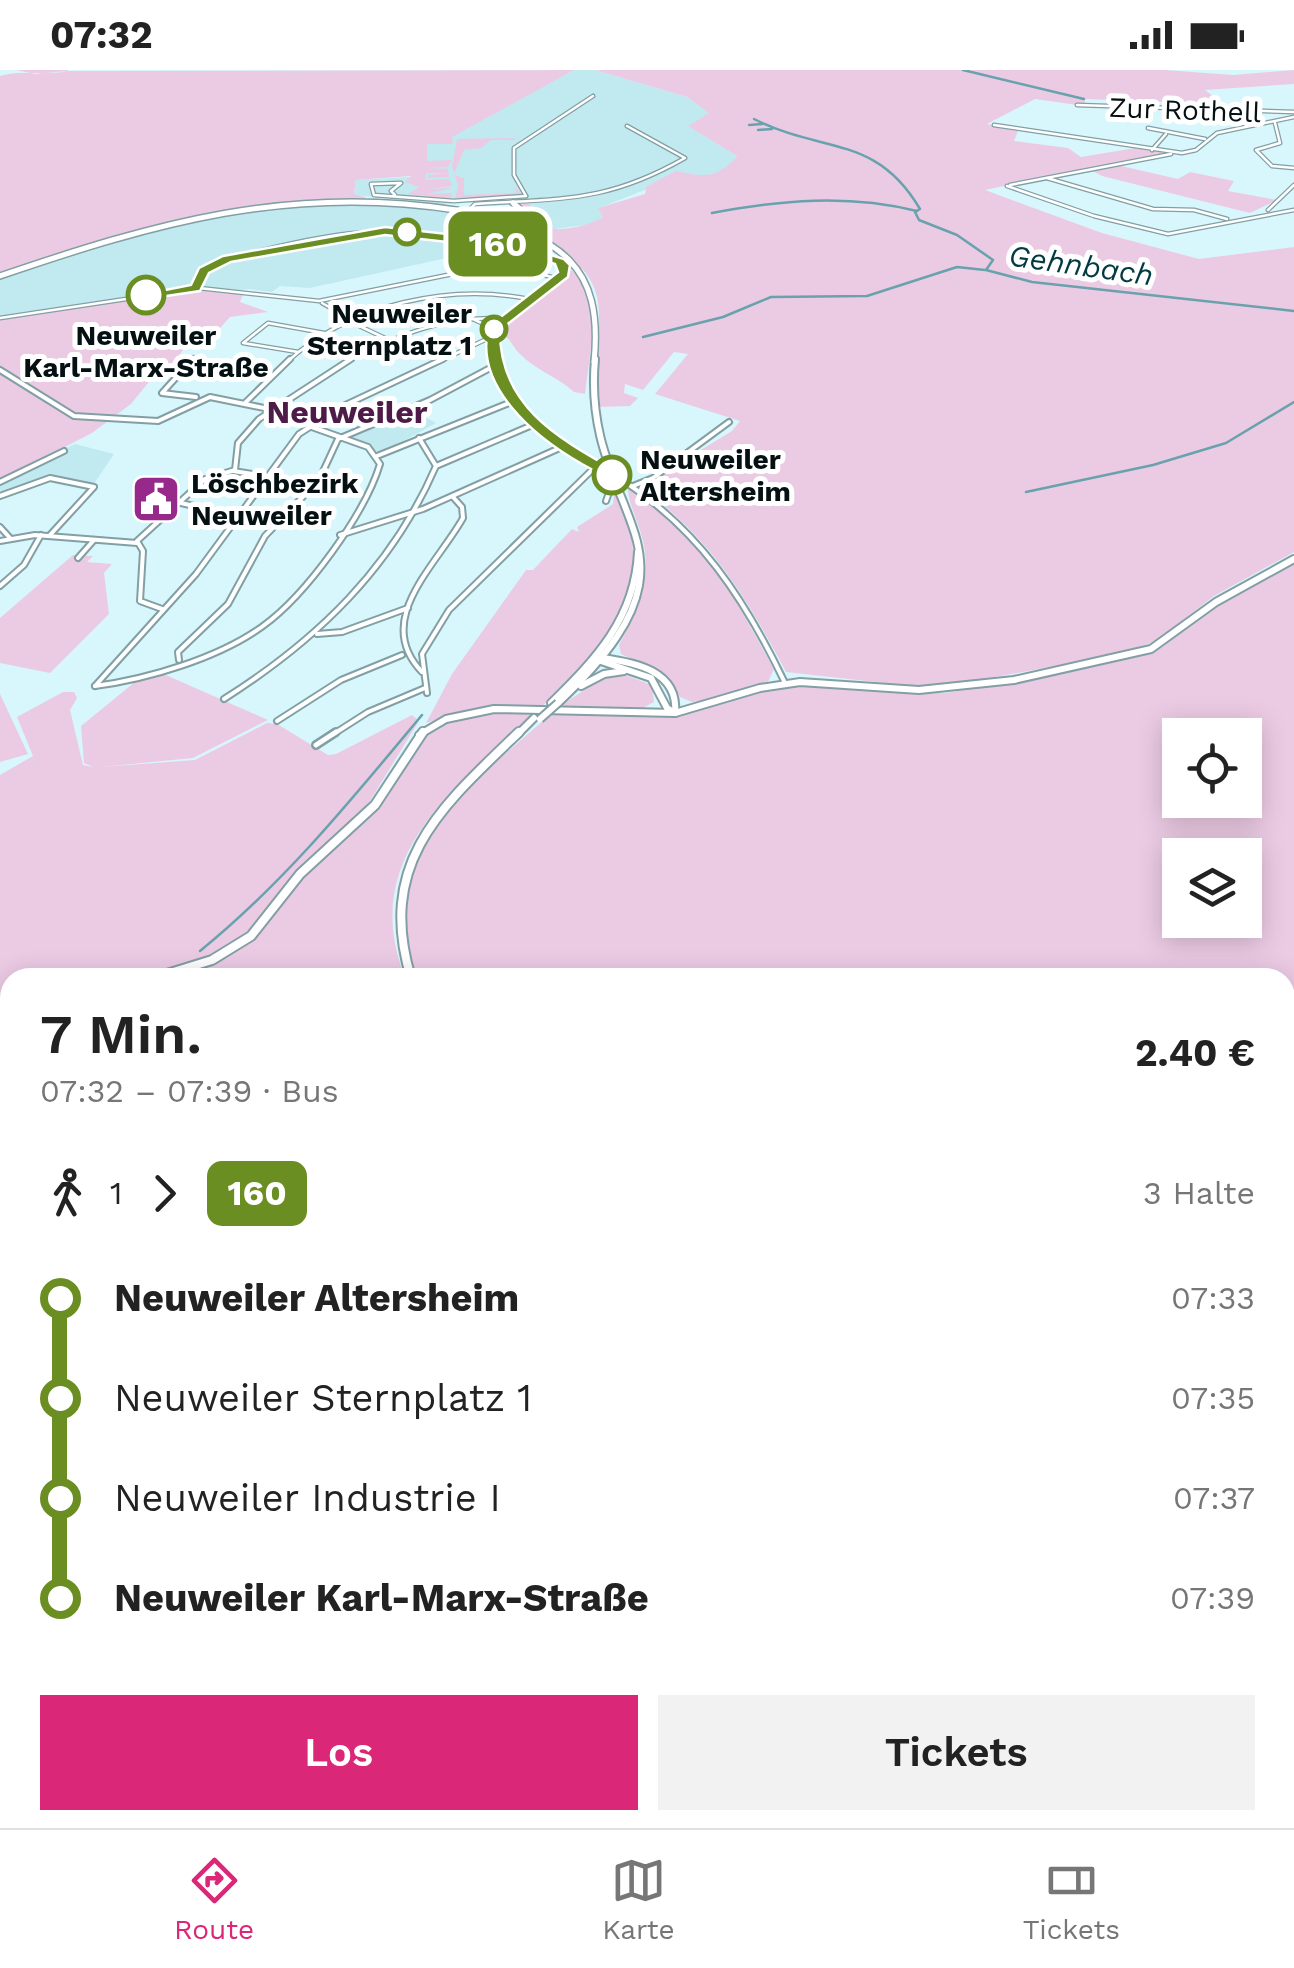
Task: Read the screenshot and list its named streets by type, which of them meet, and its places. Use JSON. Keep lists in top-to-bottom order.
{
  "streets": {
    "street": ["Zur Rothell"]
  },
  "districts": ["Neuweiler"],
  "water": ["Gehnbach"],
  "places": {
    "other": ["Neuweiler Karl-Marx-Straße", "Neuweiler Sternplatz 1", "Neuweiler Altersheim"],
    "public building": ["Löschbezirk Neuweiler"]
  },
  "lines": ["bus line 160"],
  "page": {
    "status": "07:32",
    "on_map": "160",
    "heading": ["7 Min.", "07:32 – 07:39 · Bus", "2.40 €"],
    "legs": ["1", "160", "3 Halte"],
    "list": [
      {
        "name": "Neuweiler Altersheim",
        "value": "07:33"
      },
      {
        "name": "Neuweiler Sternplatz 1",
        "value": "07:35"
      },
      {
        "name": "Neuweiler Industrie I",
        "value": "07:37"
      },
      {
        "name": "Neuweiler Karl-Marx-Straße",
        "value": "07:39"
      }
    ],
    "buttons": ["Los", "Tickets"],
    "tabs": ["Route", "Karte", "Tickets"]
  }
}
